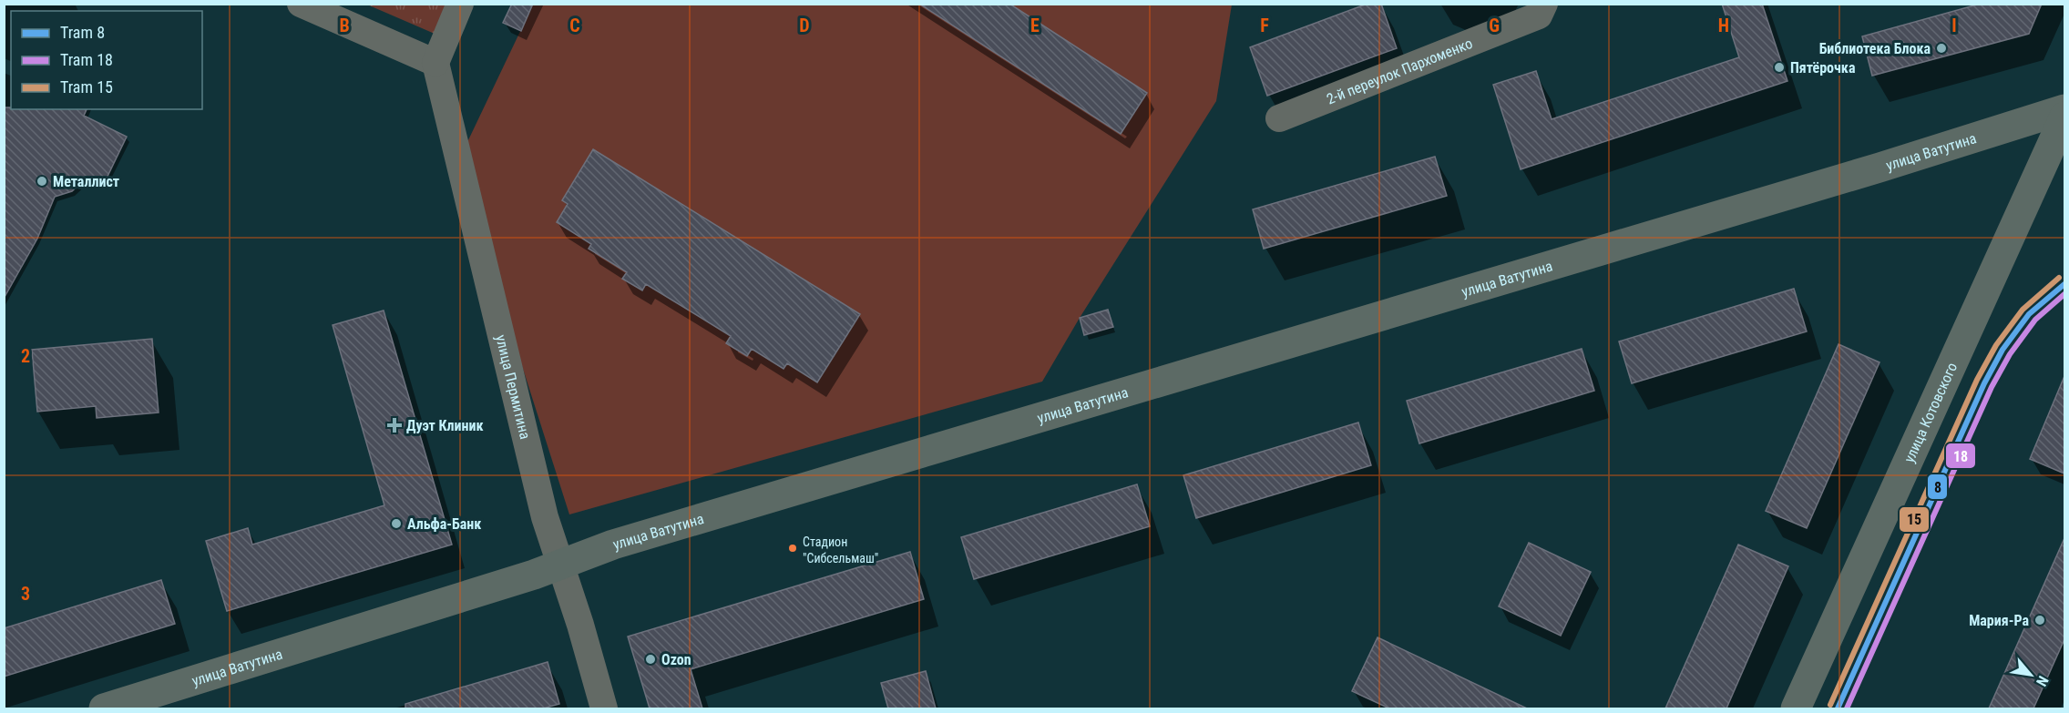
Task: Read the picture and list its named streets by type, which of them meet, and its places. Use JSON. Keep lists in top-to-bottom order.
{
  "streets": {
    "main road": ["улица Ватутина", "улица Котовского"],
    "street": ["2-й переулок Пархоменко", "улица Пермитина"]
  },
  "crossings": [
    ["улица Ватутина", "улица Пермитина"]
  ],
  "places": {
    "other": [
      "Библиотека Блока",
      "Пятёрочка",
      "Металлист",
      "Альфа-Банк",
      "Стадион \"Сибсельмаш\"",
      "Мария-Ра",
      "Ozon"
    ],
    "health": ["Дуэт Клиник"]
  },
  "lines": ["tram line 15", "tram line 8", "tram line 18"],
  "legend": ["Tram 8", "Tram 18", "Tram 15"],
  "north": "bottom right",
  "grid": {
    "columns": [
      "B",
      "C",
      "D",
      "E",
      "F",
      "G",
      "H",
      "I"
    ],
    "rows": ["2", "3"]
  }
}
